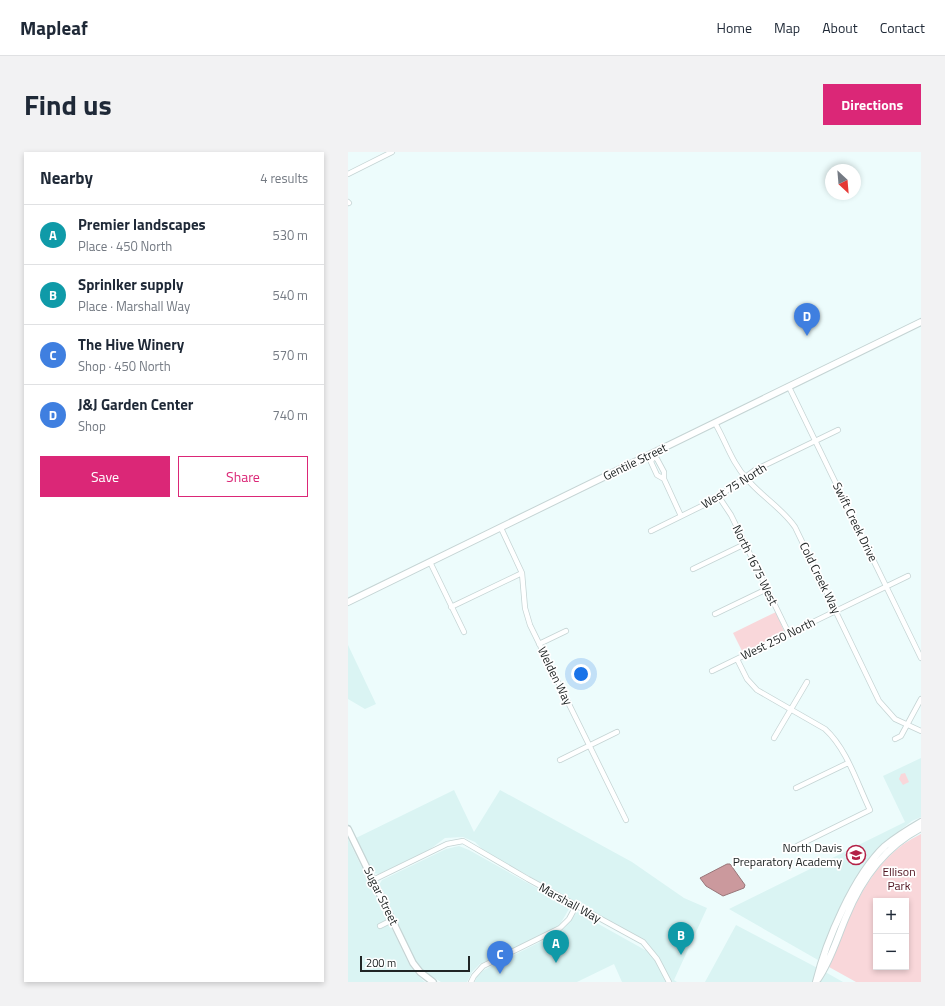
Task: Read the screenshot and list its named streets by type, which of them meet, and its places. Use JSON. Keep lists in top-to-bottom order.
{
  "streets": {
    "main road": ["Gentile Street"],
    "street": [
      "West 75 North",
      "Swift Creek Drive",
      "North 1675 West",
      "Cold Creek Way",
      "West 250 North",
      "Welden Way",
      "Sugar Street",
      "Marshall Way"
    ]
  },
  "crossings": [
    ["Gentile Street", "Swift Creek Drive"],
    ["Gentile Street", "Cold Creek Way"],
    ["Gentile Street", "Welden Way"],
    ["West 75 North", "Swift Creek Drive"],
    ["West 75 North", "North 1675 West"],
    ["West 75 North", "Cold Creek Way"],
    ["Swift Creek Drive", "West 250 North"],
    ["North 1675 West", "West 250 North"],
    ["Cold Creek Way", "West 250 North"],
    ["Sugar Street", "Marshall Way"]
  ],
  "parks": ["Ellison Park"],
  "places": {
    "school or university": ["North Davis Preparatory Academy"]
  },
  "scale_bar": "200 m",
  "north": "bottom right",
  "page": {
    "header": "Mapleaf",
    "nav": [
      "Home",
      "Map",
      "About",
      "Contact"
    ],
    "title": "Find us",
    "buttons": [
      "Directions",
      ["Save", "Share"]
    ],
    "heading": ["Nearby", "4 results"],
    "list": [
      {
        "mark": "A",
        "name": "Premier landscapes",
        "note": "Place · 450 North",
        "value": "530 m"
      },
      {
        "mark": "B",
        "name": "Sprinlker supply",
        "note": "Place · Marshall Way",
        "value": "540 m"
      },
      {
        "mark": "C",
        "name": "The Hive Winery",
        "note": "Shop · 450 North",
        "value": "570 m"
      },
      {
        "mark": "D",
        "name": "J&J Garden Center",
        "note": "Shop",
        "value": "740 m"
      }
    ],
    "pins": [
      "D",
      "B",
      "A",
      "C"
    ],
    "map_buttons": ["+", "−"],
    "scale": "200 m"
  }
}
